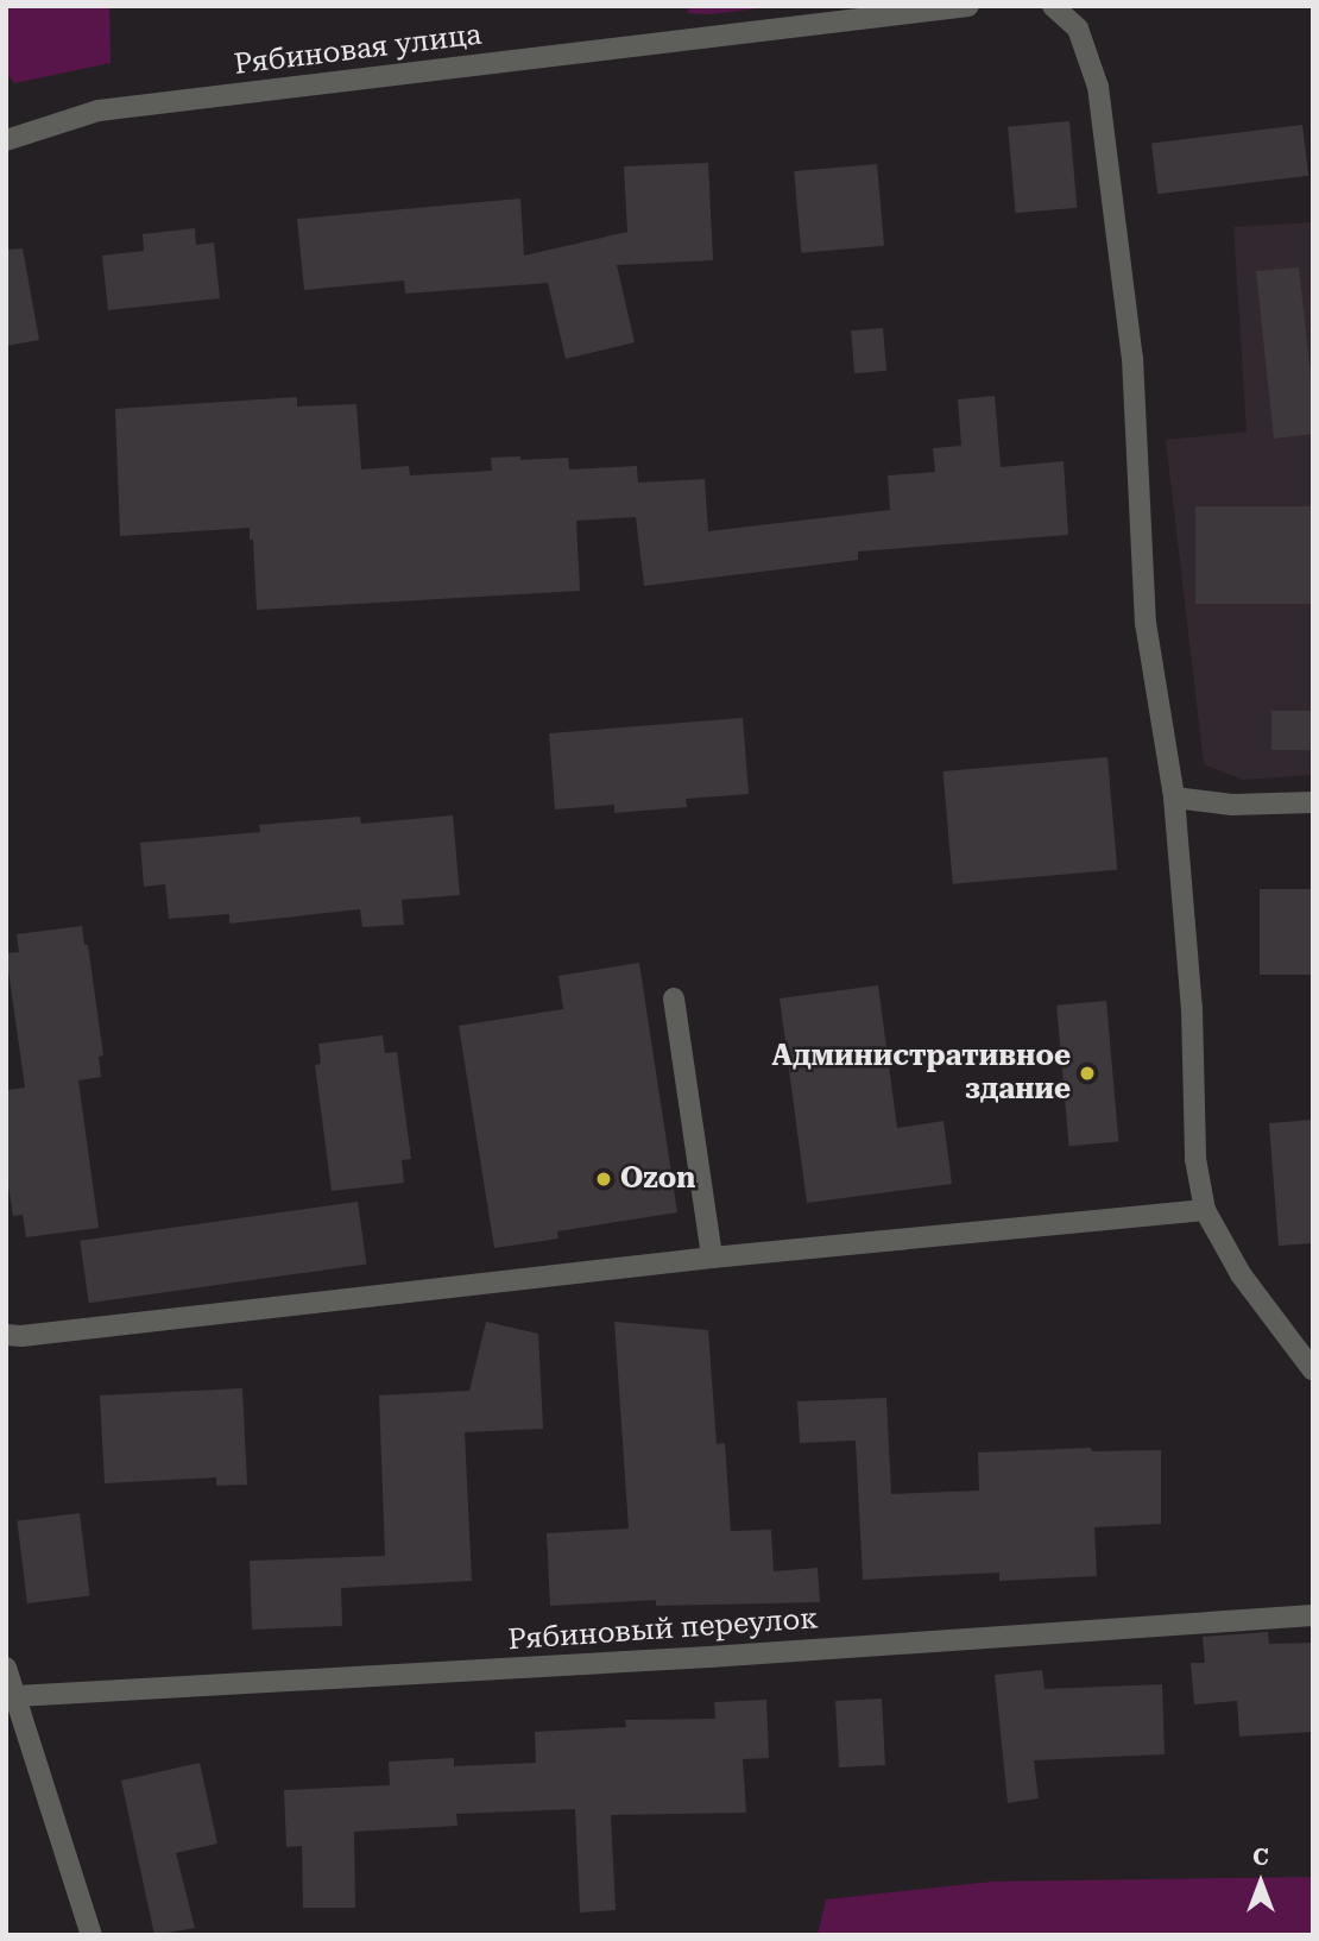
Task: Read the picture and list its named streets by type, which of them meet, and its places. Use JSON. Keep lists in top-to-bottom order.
{
  "streets": {
    "street": ["Рябиновая улица", "Рябиновый переулок"]
  },
  "places": ["Административное здание", "Ozon"],
  "north": "top"
}
